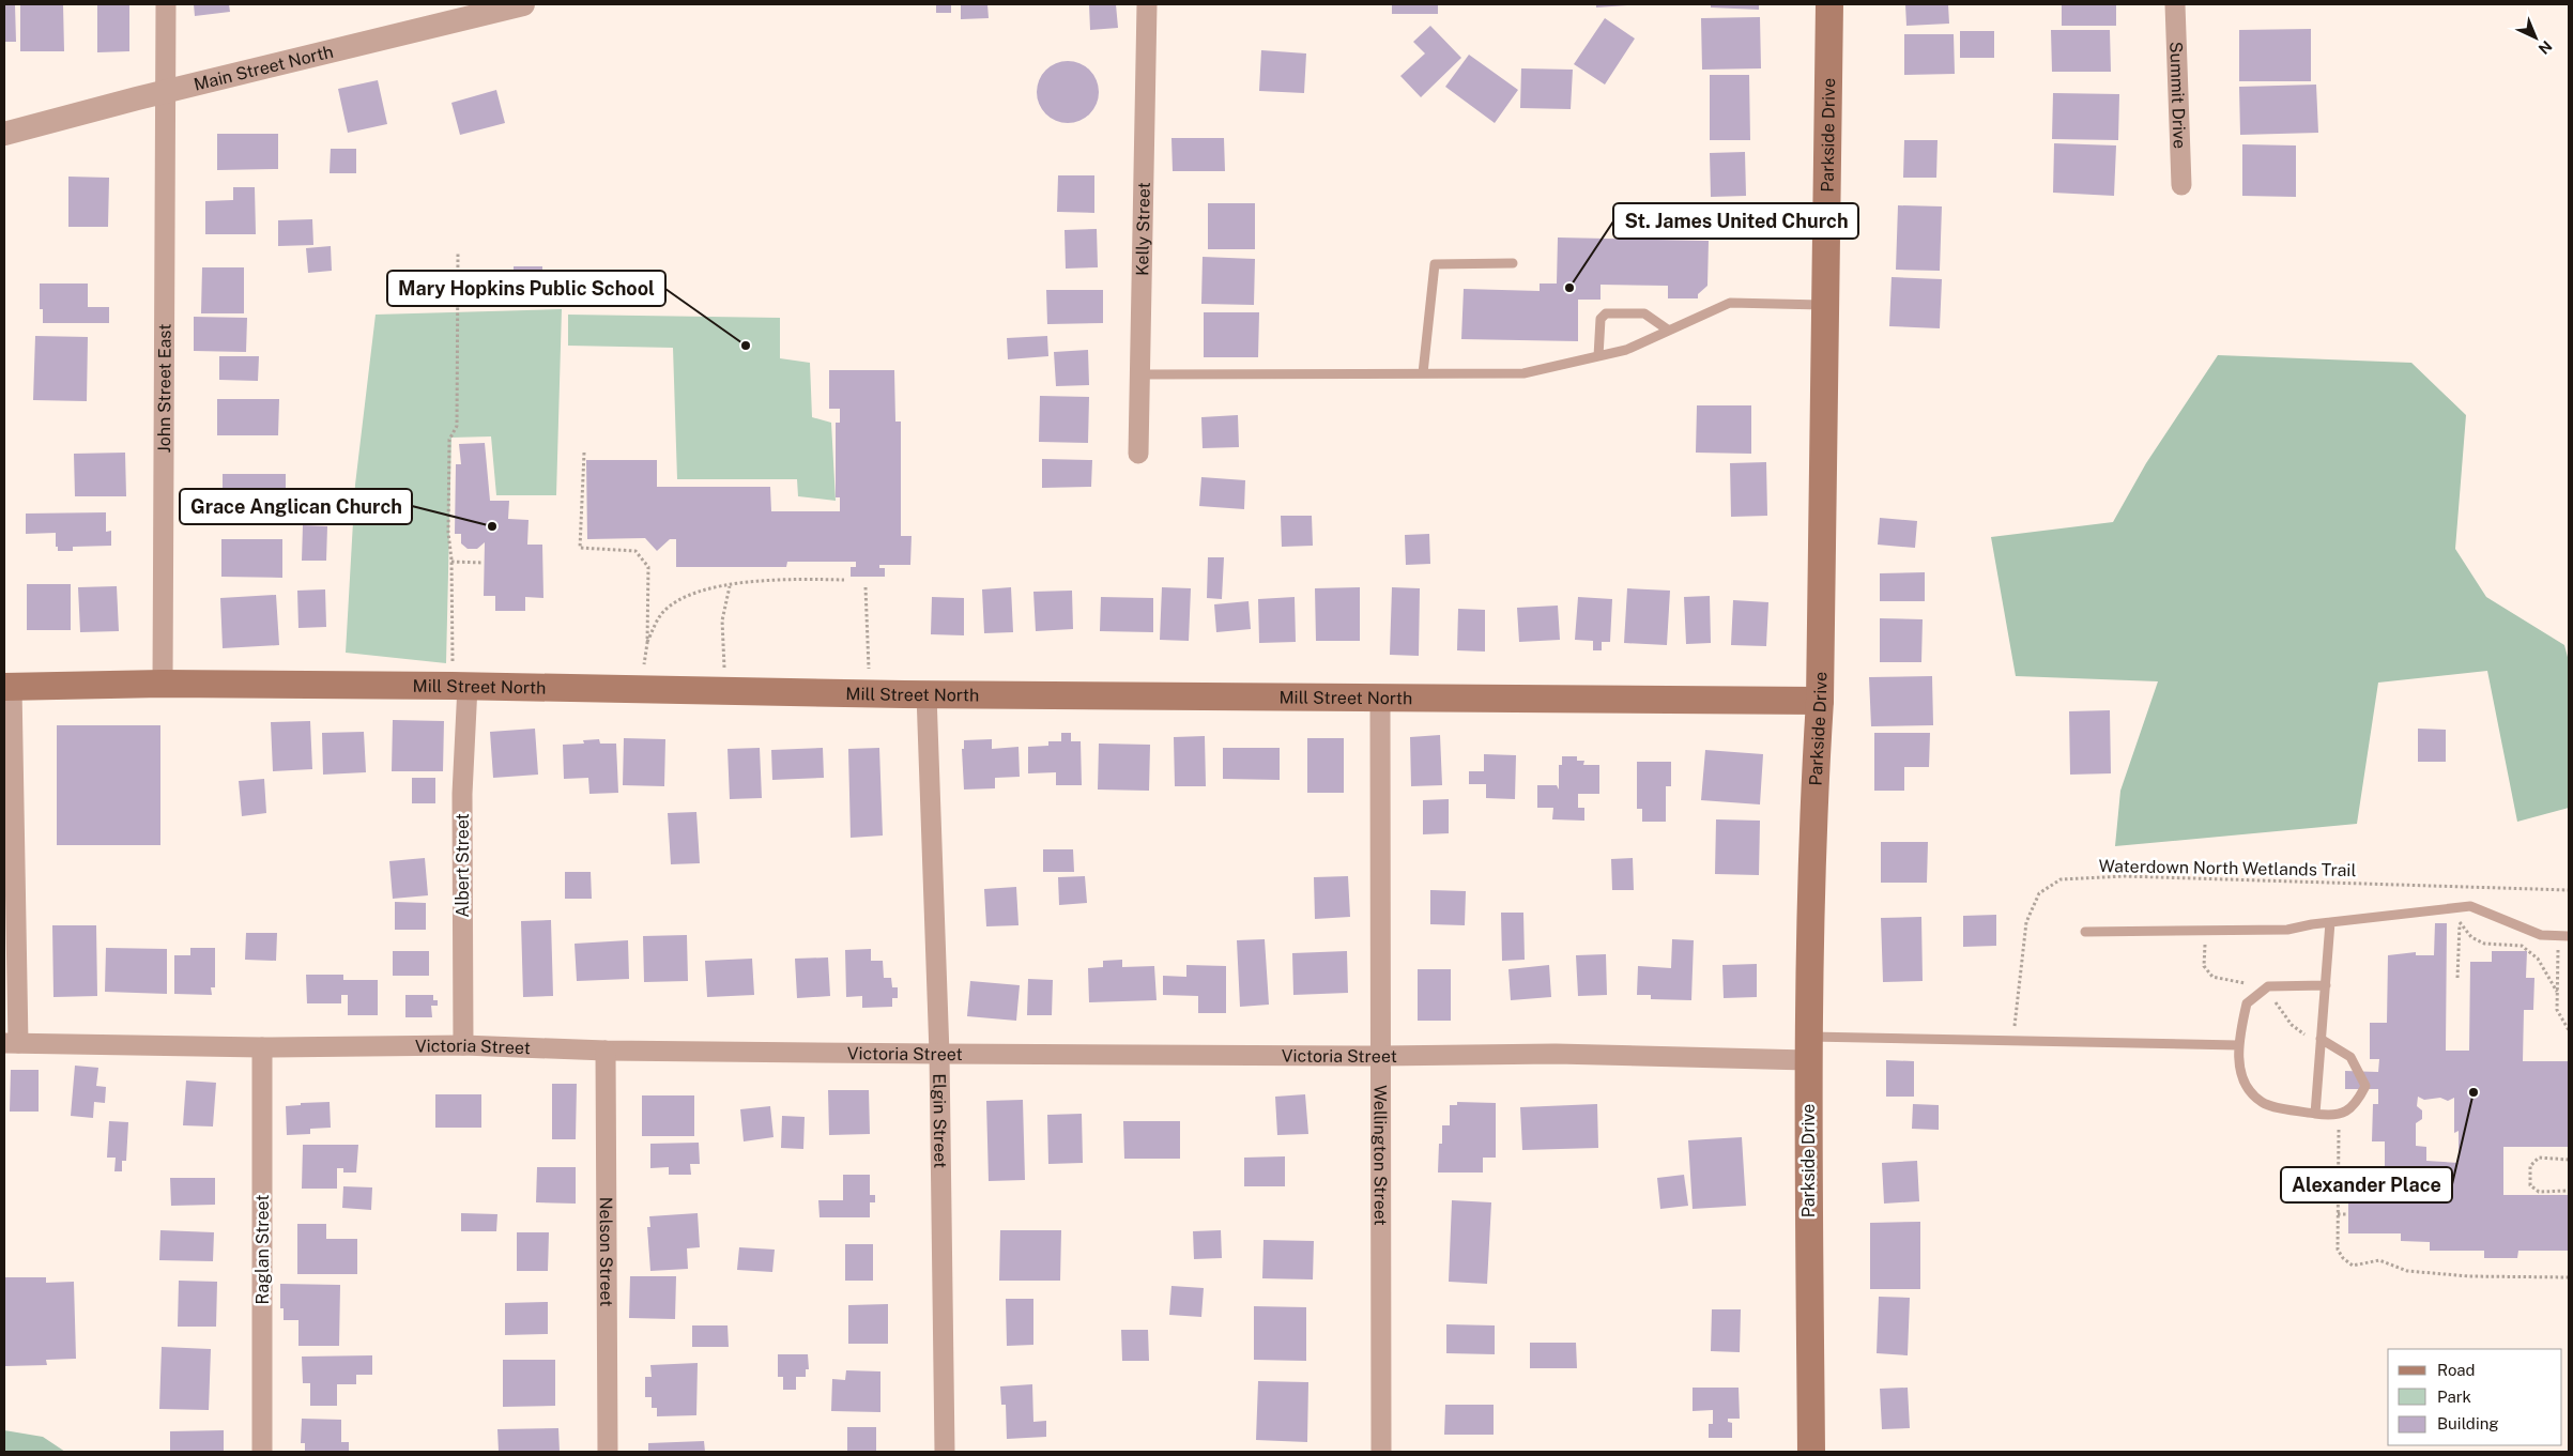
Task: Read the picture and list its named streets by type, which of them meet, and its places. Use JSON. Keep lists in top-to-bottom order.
{
  "streets": {
    "main road": ["Parkside Drive", "Mill Street North"],
    "street": [
      "Main Street North",
      "Summit Drive",
      "Kelly Street",
      "John Street East",
      "Albert Street",
      "Victoria Street",
      "Elgin Street",
      "Wellington Street",
      "Raglan Street",
      "Nelson Street"
    ],
    "path": ["Waterdown North Wetlands Trail"]
  },
  "crossings": [
    ["Main Street North", "John Street East"],
    ["Parkside Drive", "Mill Street North"],
    ["Parkside Drive", "Victoria Street"],
    ["John Street East", "Mill Street North"],
    ["Mill Street North", "Albert Street"],
    ["Mill Street North", "Elgin Street"],
    ["Mill Street North", "Wellington Street"],
    ["Albert Street", "Victoria Street"],
    ["Victoria Street", "Elgin Street"],
    ["Victoria Street", "Wellington Street"],
    ["Victoria Street", "Raglan Street"],
    ["Victoria Street", "Nelson Street"]
  ],
  "places": [
    "St. James United Church",
    "Mary Hopkins Public School",
    "Grace Anglican Church",
    "Alexander Place"
  ],
  "legend": ["Road", "Park", "Building"],
  "north": "bottom right"
}
